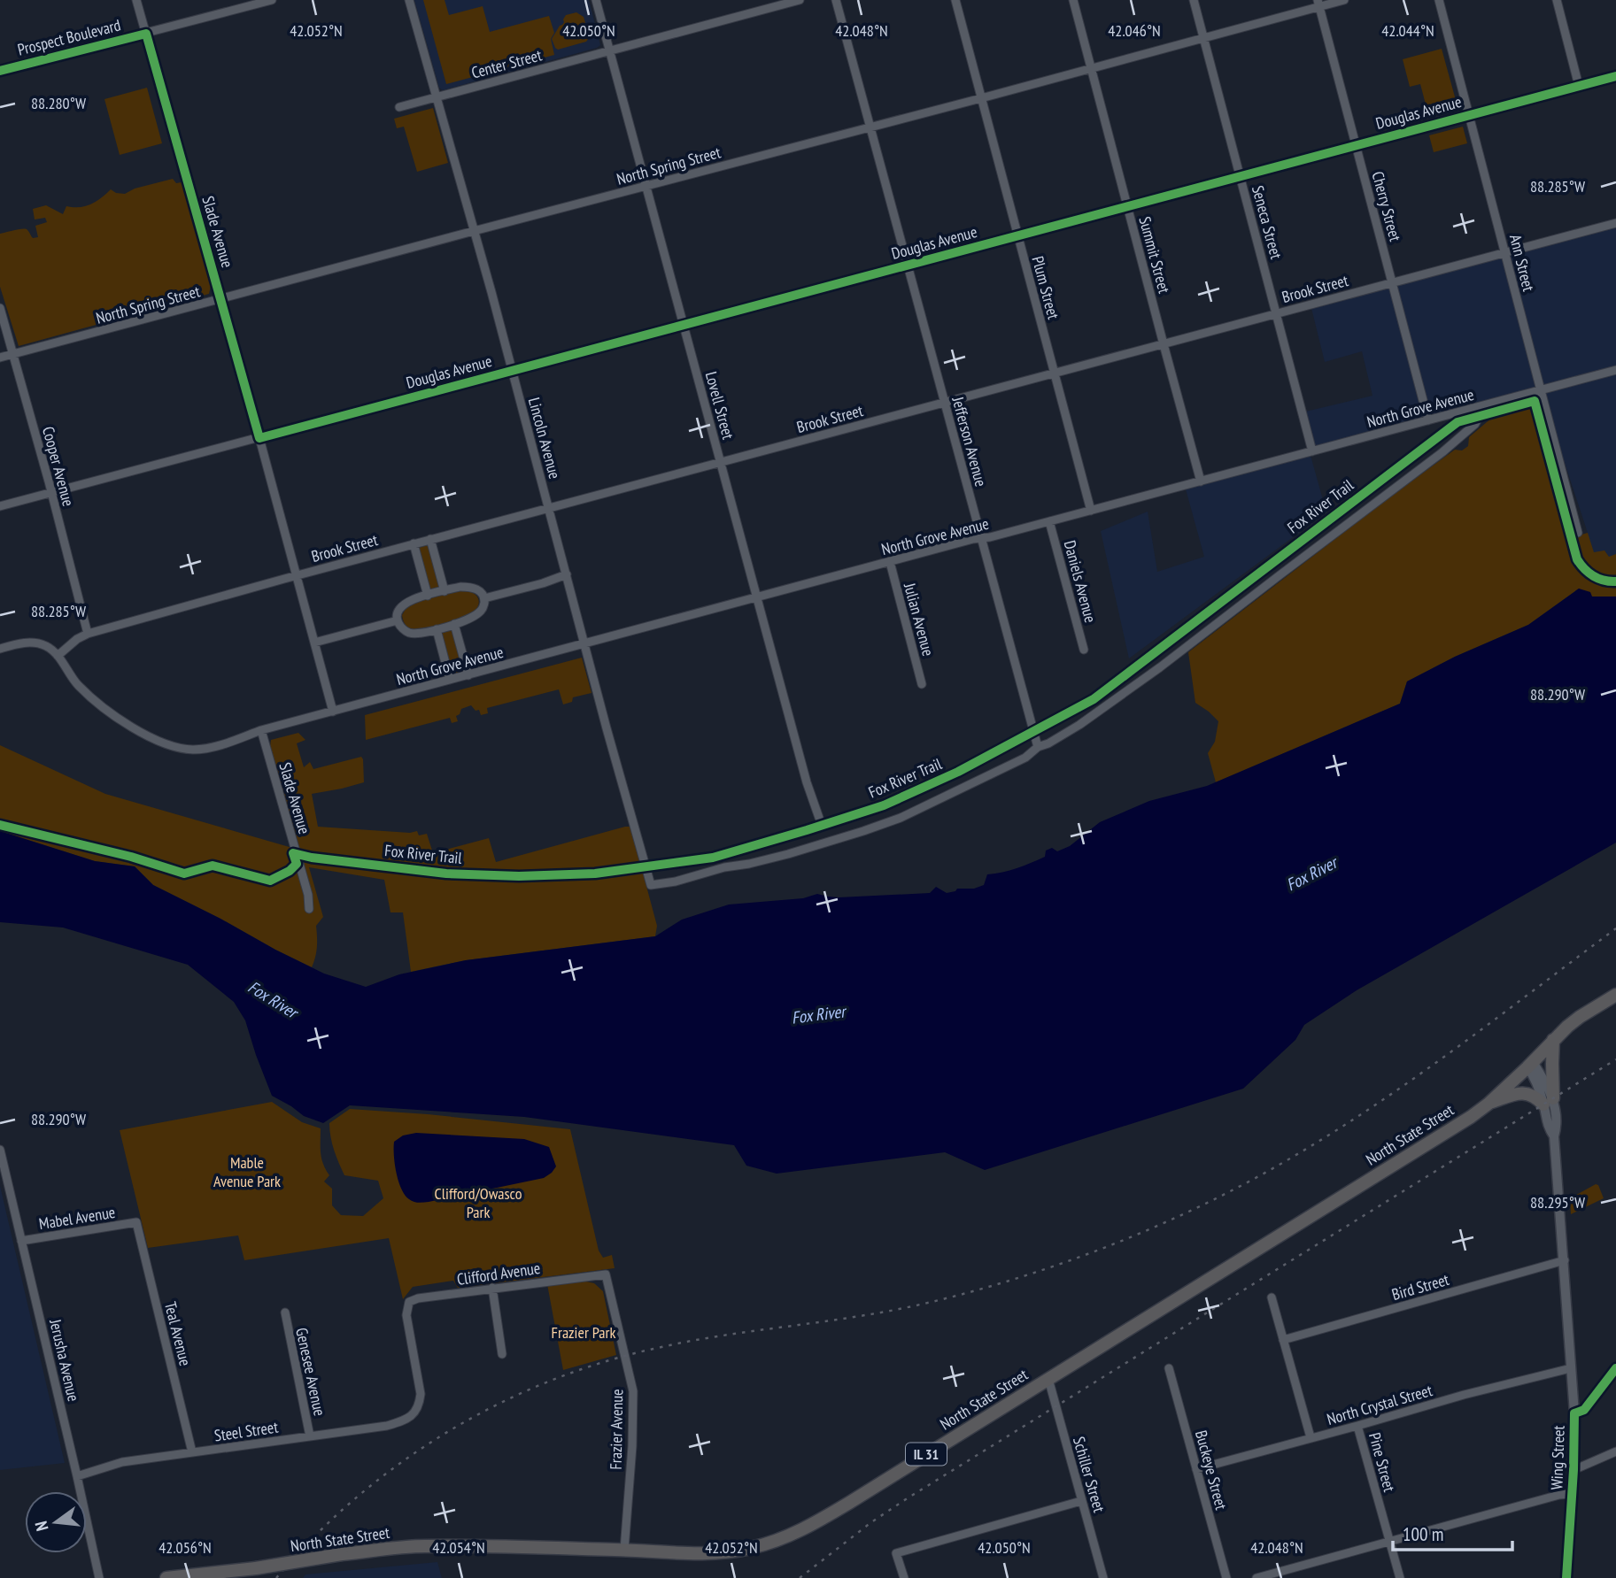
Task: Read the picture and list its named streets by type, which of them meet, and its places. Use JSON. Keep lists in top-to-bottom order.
{
  "streets": {
    "main road": ["North State Street", "IL 31"],
    "street": [
      "Prospect Boulevard",
      "Center Street",
      "Douglas Avenue",
      "North Spring Street",
      "Cherry Street",
      "Seneca Street",
      "Slade Avenue",
      "Summit Street",
      "Ann Street",
      "Plum Street",
      "Brook Street",
      "Lovell Street",
      "North Grove Avenue",
      "Lincoln Avenue",
      "Jefferson Avenue",
      "Cooper Avenue",
      "Daniels Avenue",
      "Julian Avenue",
      "Mabel Avenue",
      "Clifford Avenue",
      "Bird Street",
      "Teal Avenue",
      "Jerusha Avenue",
      "Genesee Avenue",
      "North Crystal Street",
      "Frazier Avenue",
      "Steel Street",
      "Wing Street",
      "Pine Street",
      "Buckeye Street",
      "Schiller Street"
    ],
    "cycle path": ["Fox River Trail"]
  },
  "crossings": [
    ["Prospect Boulevard", "Slade Avenue"],
    ["Center Street", "Lovell Street"],
    ["Center Street", "Lincoln Avenue"],
    ["Douglas Avenue", "Cherry Street"],
    ["Douglas Avenue", "Seneca Street"],
    ["Douglas Avenue", "Slade Avenue"],
    ["Douglas Avenue", "Summit Street"],
    ["Douglas Avenue", "Ann Street"],
    ["Douglas Avenue", "Plum Street"],
    ["Douglas Avenue", "Lovell Street"],
    ["Douglas Avenue", "Lincoln Avenue"],
    ["Douglas Avenue", "Jefferson Avenue"],
    ["Douglas Avenue", "Cooper Avenue"],
    ["North Spring Street", "Cherry Street"],
    ["North Spring Street", "Seneca Street"],
    ["North Spring Street", "Slade Avenue"],
    ["North Spring Street", "Summit Street"],
    ["North Spring Street", "Plum Street"],
    ["North Spring Street", "Lovell Street"],
    ["North Spring Street", "Lincoln Avenue"],
    ["North Spring Street", "Jefferson Avenue"],
    ["North Spring Street", "Cooper Avenue"],
    ["Cherry Street", "Brook Street"],
    ["Cherry Street", "North Grove Avenue"],
    ["Seneca Street", "Brook Street"],
    ["Seneca Street", "North Grove Avenue"],
    ["Slade Avenue", "Brook Street"],
    ["Slade Avenue", "North Grove Avenue"],
    ["Summit Street", "Brook Street"],
    ["Summit Street", "North Grove Avenue"],
    ["Ann Street", "Brook Street"],
    ["Ann Street", "North Grove Avenue"],
    ["Plum Street", "Brook Street"],
    ["Plum Street", "North Grove Avenue"],
    ["Brook Street", "Lovell Street"],
    ["Brook Street", "North Grove Avenue"],
    ["Brook Street", "Lincoln Avenue"],
    ["Brook Street", "Jefferson Avenue"],
    ["Brook Street", "Cooper Avenue"],
    ["Lovell Street", "North Grove Avenue"],
    ["North Grove Avenue", "Lincoln Avenue"],
    ["North Grove Avenue", "Jefferson Avenue"],
    ["North Grove Avenue", "Daniels Avenue"],
    ["North Grove Avenue", "Julian Avenue"],
    ["Lincoln Avenue", "Jefferson Avenue"],
    ["North State Street", "Frazier Avenue"],
    ["North State Street", "Wing Street"],
    ["North State Street", "Schiller Street"],
    ["Mabel Avenue", "Teal Avenue"],
    ["Mabel Avenue", "Jerusha Avenue"],
    ["Clifford Avenue", "Frazier Avenue"],
    ["Clifford Avenue", "Steel Street"],
    ["Bird Street", "Wing Street"],
    ["Teal Avenue", "Steel Street"],
    ["Jerusha Avenue", "Steel Street"],
    ["Genesee Avenue", "Steel Street"],
    ["North Crystal Street", "Wing Street"],
    ["North Crystal Street", "Pine Street"],
    ["North Crystal Street", "Buckeye Street"]
  ],
  "water": ["Fox River"],
  "parks": ["Mable Avenue Park", "Clifford/Owasco Park", "Frazier Park"],
  "scale_bar": "100 m",
  "north": "left",
  "coordinates": [
    "42.052°N",
    "42.050°N",
    "42.048°N",
    "42.046°N",
    "42.044°N",
    "88.280°W",
    "88.285°W",
    "88.290°W",
    "88.295°W",
    "42.056°N",
    "42.054°N"
  ]
}
